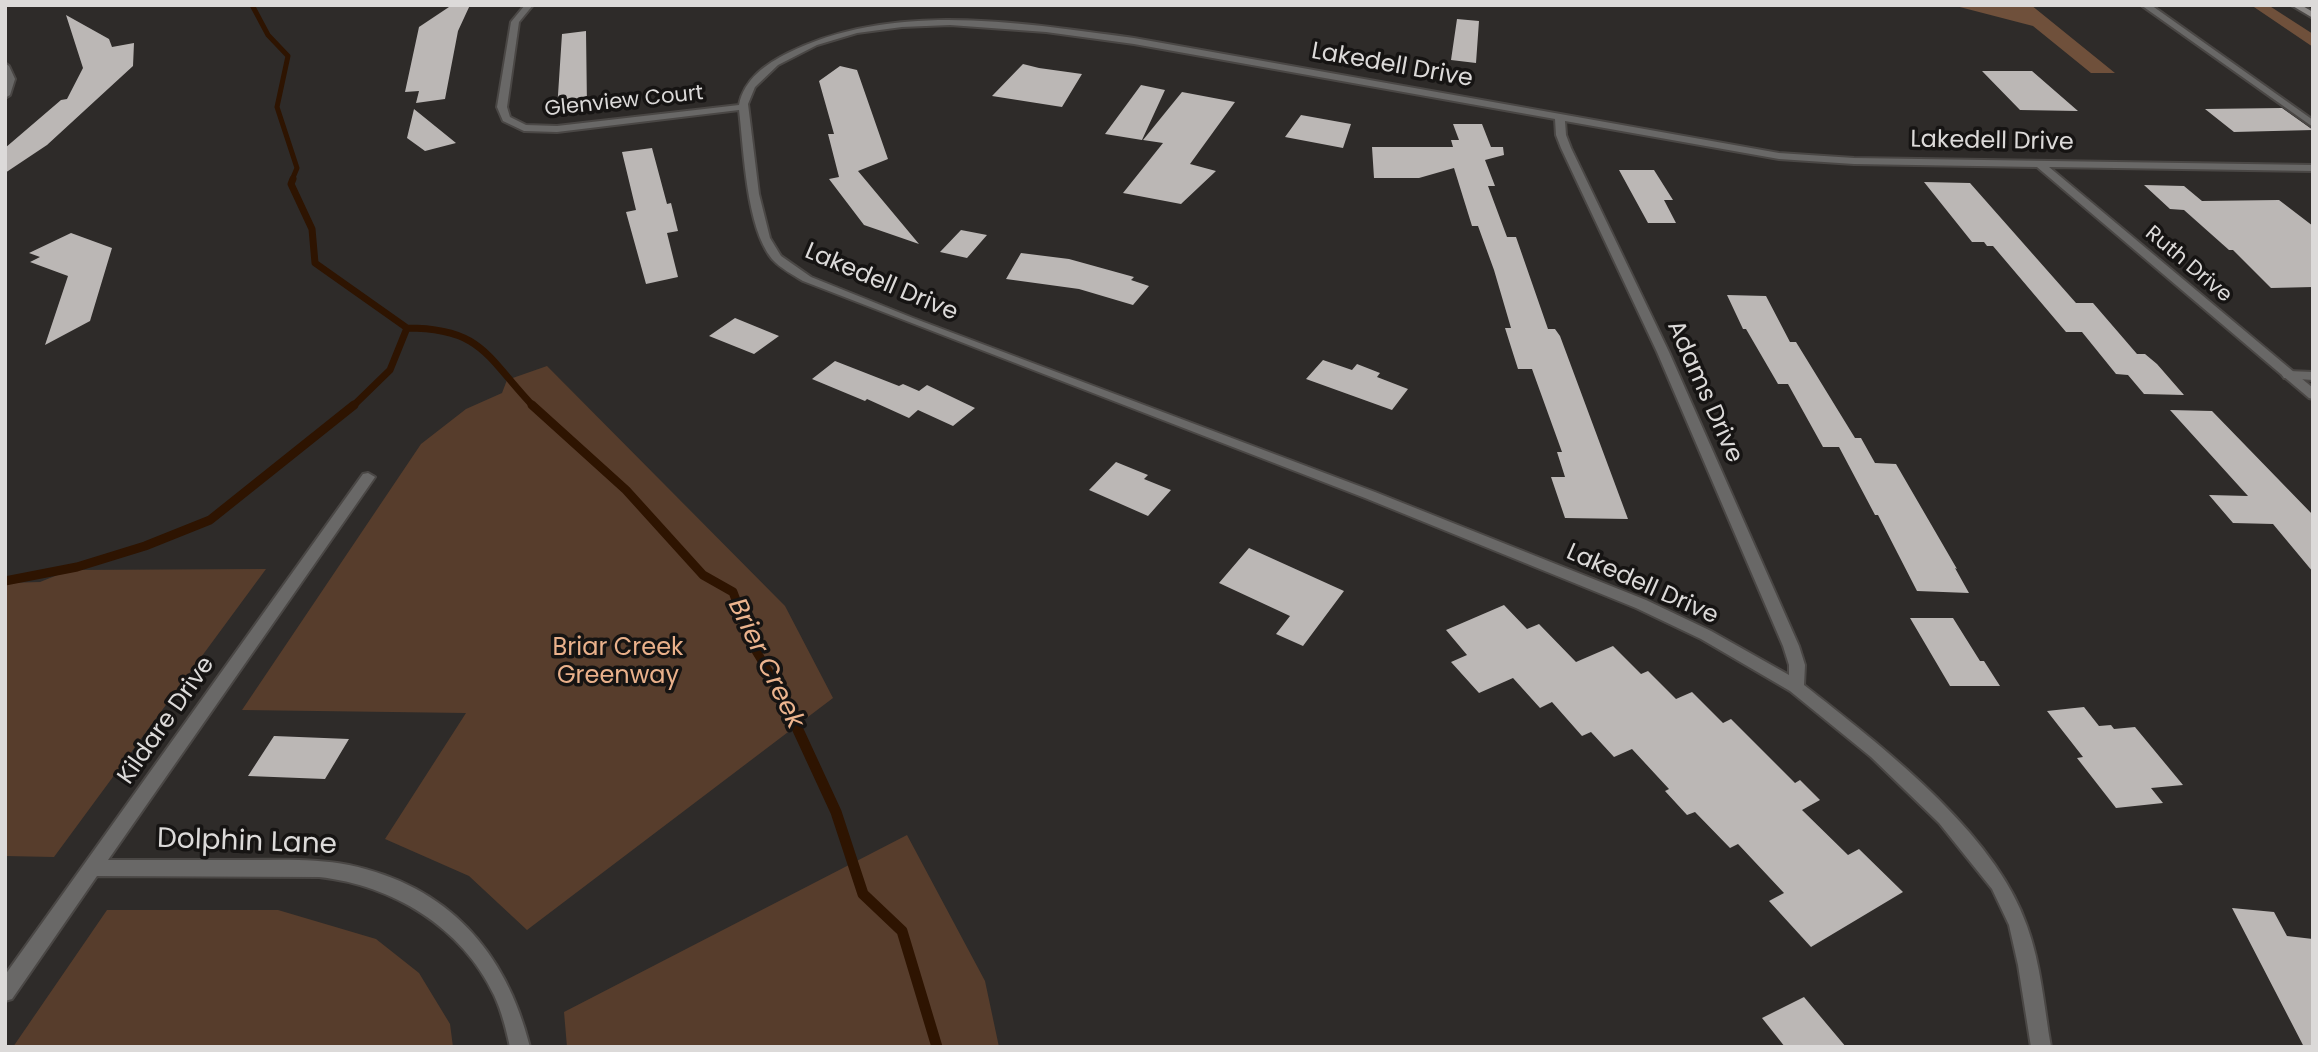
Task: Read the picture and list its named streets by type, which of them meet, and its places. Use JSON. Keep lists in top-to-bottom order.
{
  "streets": {
    "street": [
      "Lakedell Drive",
      "Glenview Court",
      "Ruth Drive",
      "Adams Drive",
      "Kildare Drive",
      "Dolphin Lane"
    ]
  },
  "crossings": [
    ["Lakedell Drive", "Glenview Court"],
    ["Lakedell Drive", "Ruth Drive"],
    ["Lakedell Drive", "Adams Drive"],
    ["Kildare Drive", "Dolphin Lane"]
  ],
  "water": ["Brier Creek"],
  "parks": ["Briar Creek Greenway"]
}
